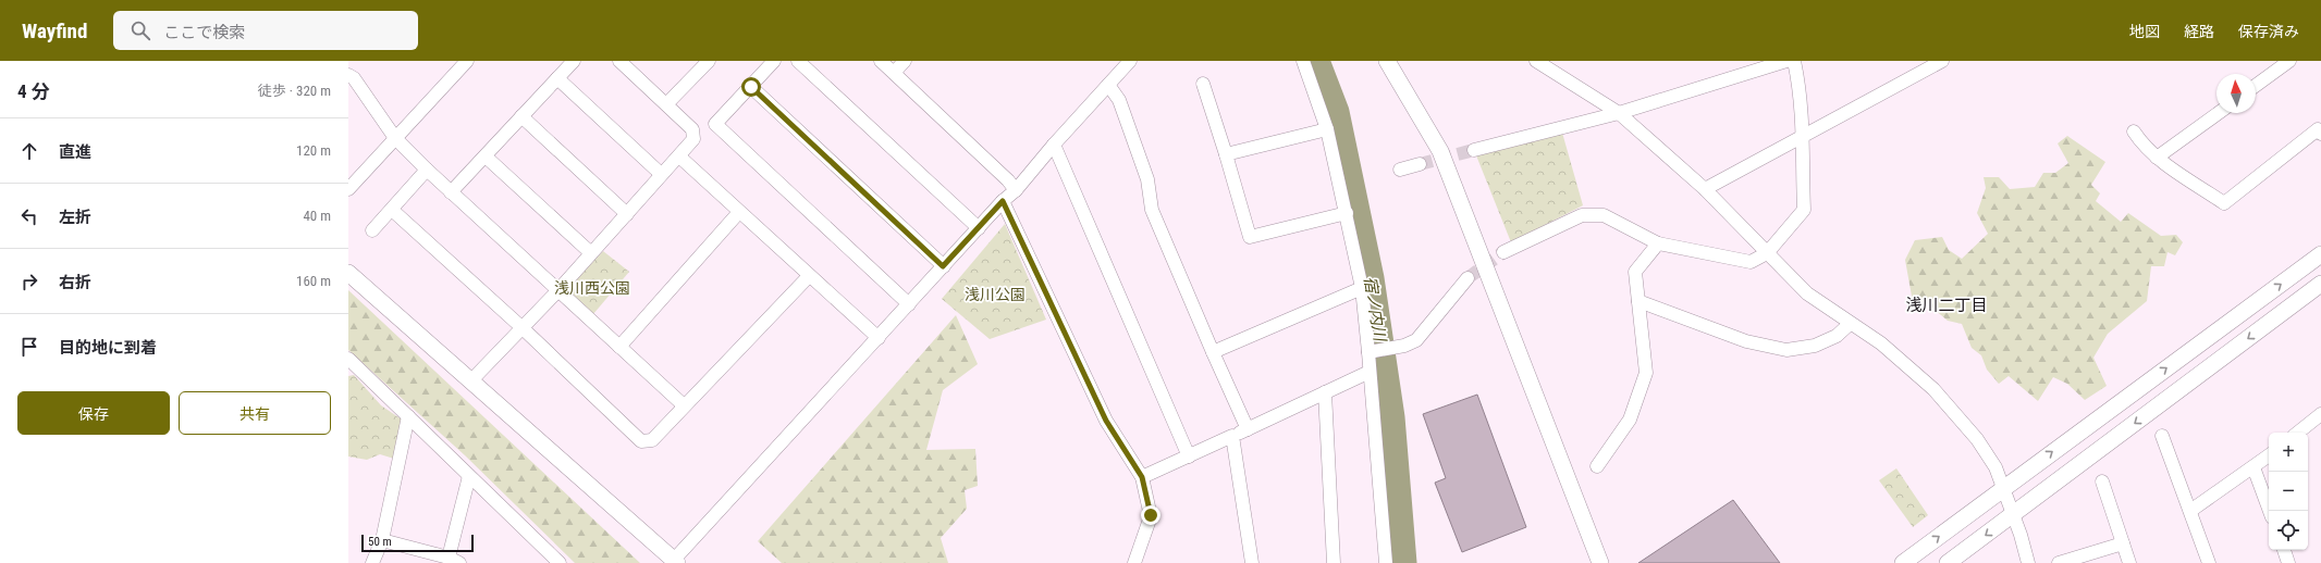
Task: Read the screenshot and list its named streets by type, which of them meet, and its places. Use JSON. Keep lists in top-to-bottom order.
{
  "districts": ["浅川二丁目"],
  "water": ["宿ノ内川"],
  "parks": ["浅川西公園", "浅川公園"],
  "scale_bar": "50 m",
  "north": "top",
  "page": {
    "header": "Wayfind",
    "search": "ここで検索",
    "nav": ["地図", "経路", "保存済み"],
    "heading": ["4 分", "徒歩 · 320 m"],
    "list": [
      ["直進", "120 m"],
      ["左折", "40 m"],
      ["右折", "160 m"],
      "目的地に到着"
    ],
    "buttons": ["保存", "共有"],
    "map_buttons": ["+", "−"],
    "scale": "50 m"
  }
}
